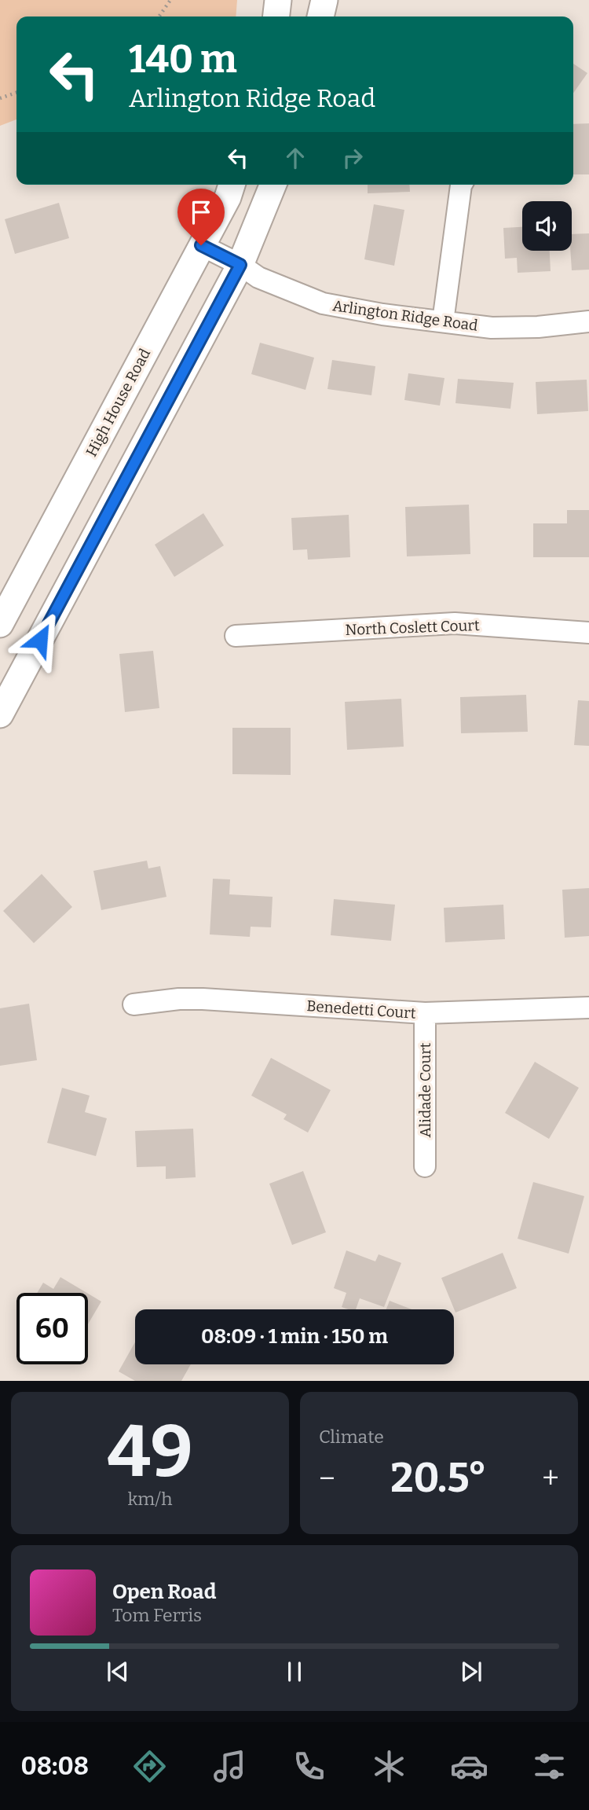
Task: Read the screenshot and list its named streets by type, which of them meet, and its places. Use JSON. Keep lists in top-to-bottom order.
{
  "streets": {
    "main road": ["High House Road"],
    "street": [
      "Arlington Ridge Road",
      "North Coslett Court",
      "Benedetti Court",
      "Alidade Court"
    ]
  },
  "crossings": [
    ["Arlington Ridge Road", "High House Road"],
    ["Benedetti Court", "Alidade Court"]
  ],
  "page": {
    "turn": ["140 m", "Arlington Ridge Road"],
    "limit": "60",
    "trip": "08:09 · 1 min · 150 m",
    "tile": [
      ["49", "km/h"],
      "Climate"
    ],
    "heat": ["−", "20.5°", "+"],
    "song": ["Open Road", "Tom Ferris"],
    "tabs": "08:08"
  }
}
